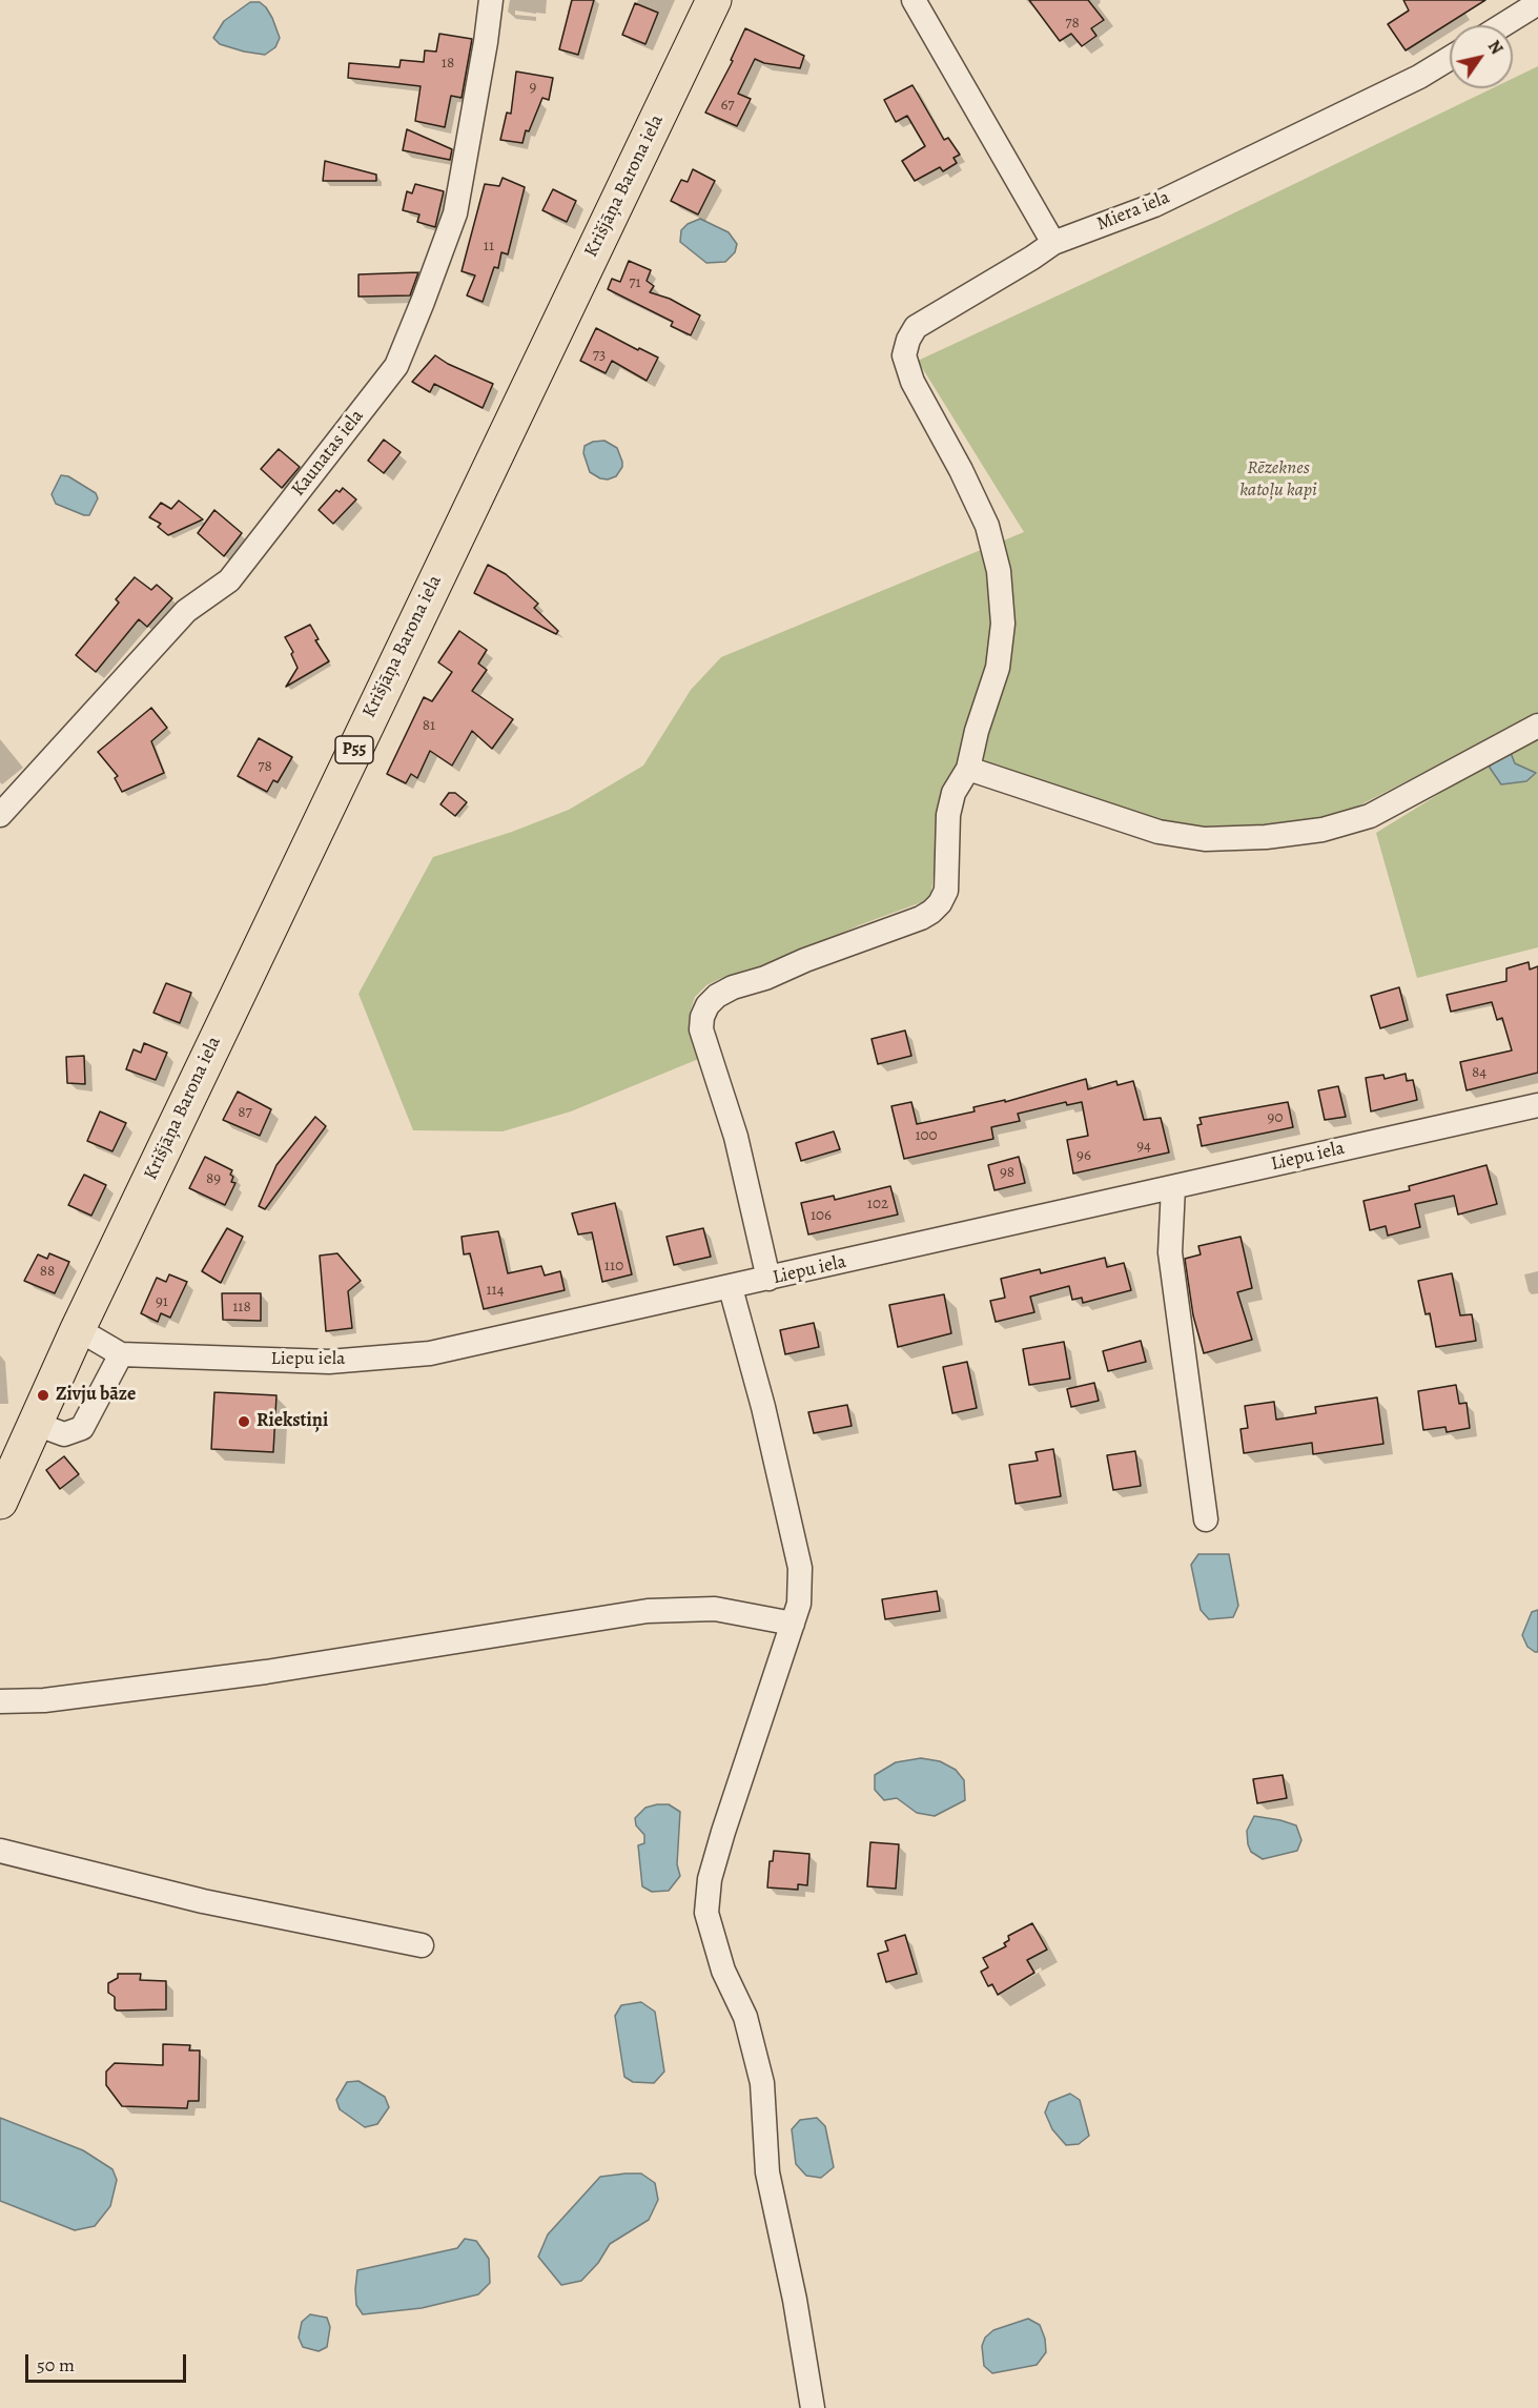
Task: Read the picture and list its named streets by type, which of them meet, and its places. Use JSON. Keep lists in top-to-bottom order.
{
  "streets": {
    "main road": ["Krišjāņa Barona iela", "P55"],
    "street": ["Miera iela", "Kaunatas iela", "Liepu iela"]
  },
  "crossings": [
    ["Krišjāņa Barona iela", "Liepu iela"],
    ["Miera iela", "Liepu iela"]
  ],
  "parks": ["Rēzeknes katoļu kapi"],
  "places": ["Zivju bāze", "Riekstiņi"],
  "house_numbers": [
    "78",
    "18",
    "9",
    "67",
    "11",
    "71",
    "73",
    "81",
    "78",
    "84",
    "87",
    "90",
    "100",
    "94",
    "96",
    "98",
    "89",
    "102",
    "106",
    "110",
    "88",
    "114",
    "91",
    "118"
  ],
  "scale_bar": "50 m",
  "north": "top right"
}
